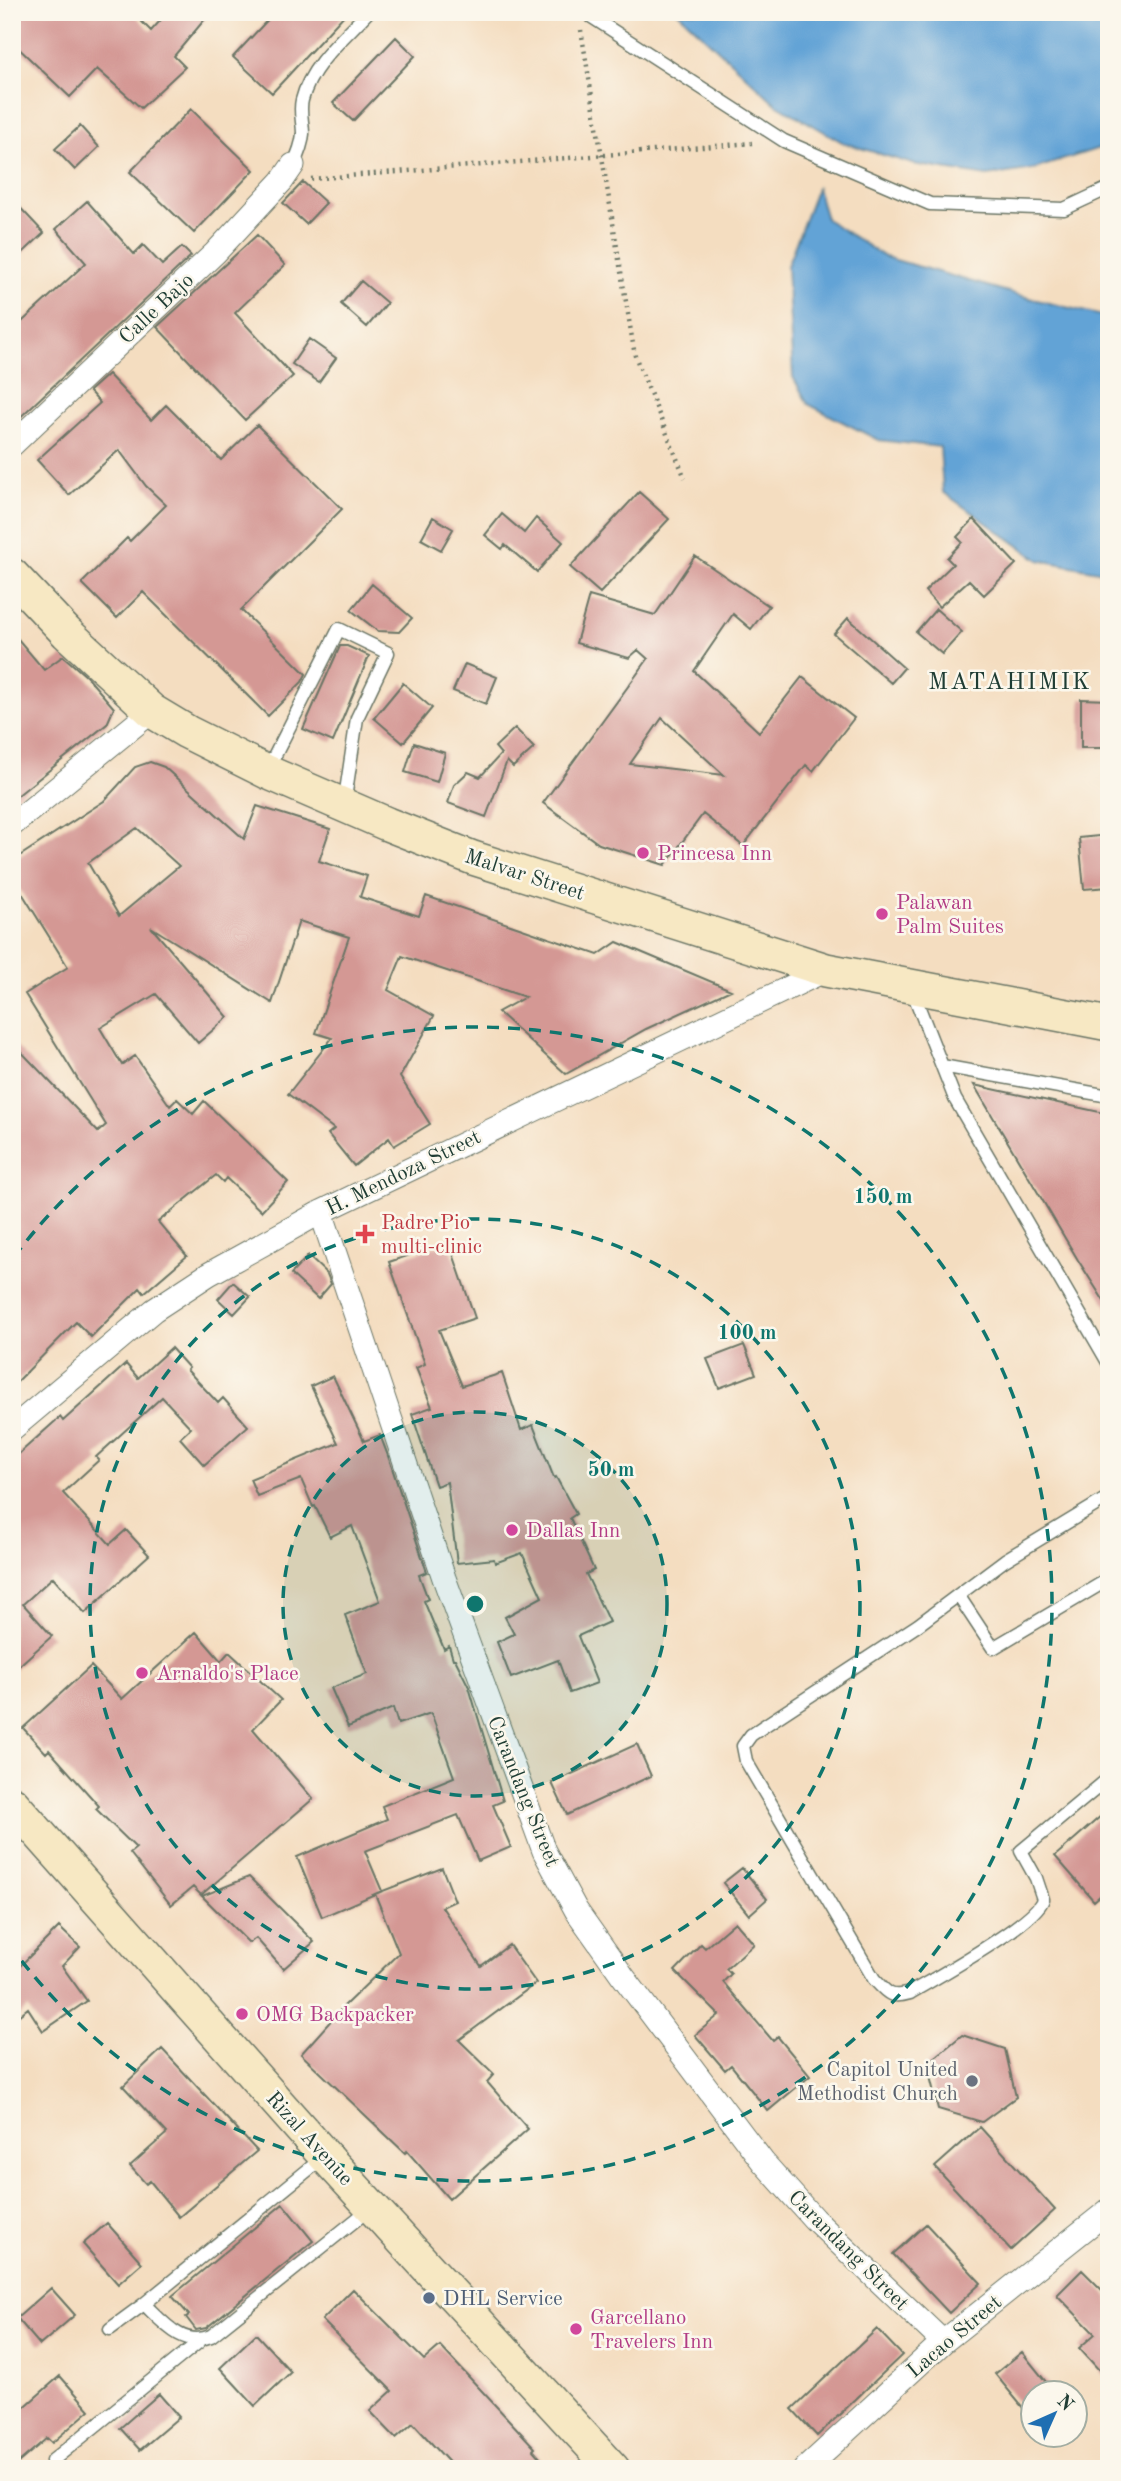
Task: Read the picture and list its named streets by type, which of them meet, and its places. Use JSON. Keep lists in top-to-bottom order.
{
  "streets": {
    "main road": ["Malvar Street", "Rizal Avenue"],
    "street": [
      "Calle Bajo",
      "H. Mendoza Street",
      "Carandang Street",
      "Lacao Street"
    ]
  },
  "crossings": [
    ["Malvar Street", "H. Mendoza Street"],
    ["H. Mendoza Street", "Carandang Street"],
    ["Carandang Street", "Lacao Street"]
  ],
  "districts": ["MATAHIMIK"],
  "places": {
    "other": [
      "Princesa Inn",
      "Palawan Palm Suites",
      "Dallas Inn",
      "Arnaldo's Place",
      "OMG Backpacker",
      "Capitol United Methodist Church",
      "DHL Service",
      "Garcellano Travelers Inn"
    ],
    "health": ["Padre Pio multi-clinic"]
  },
  "north": "top right",
  "rings": ["150 m", "100 m", "50 m"]
}
